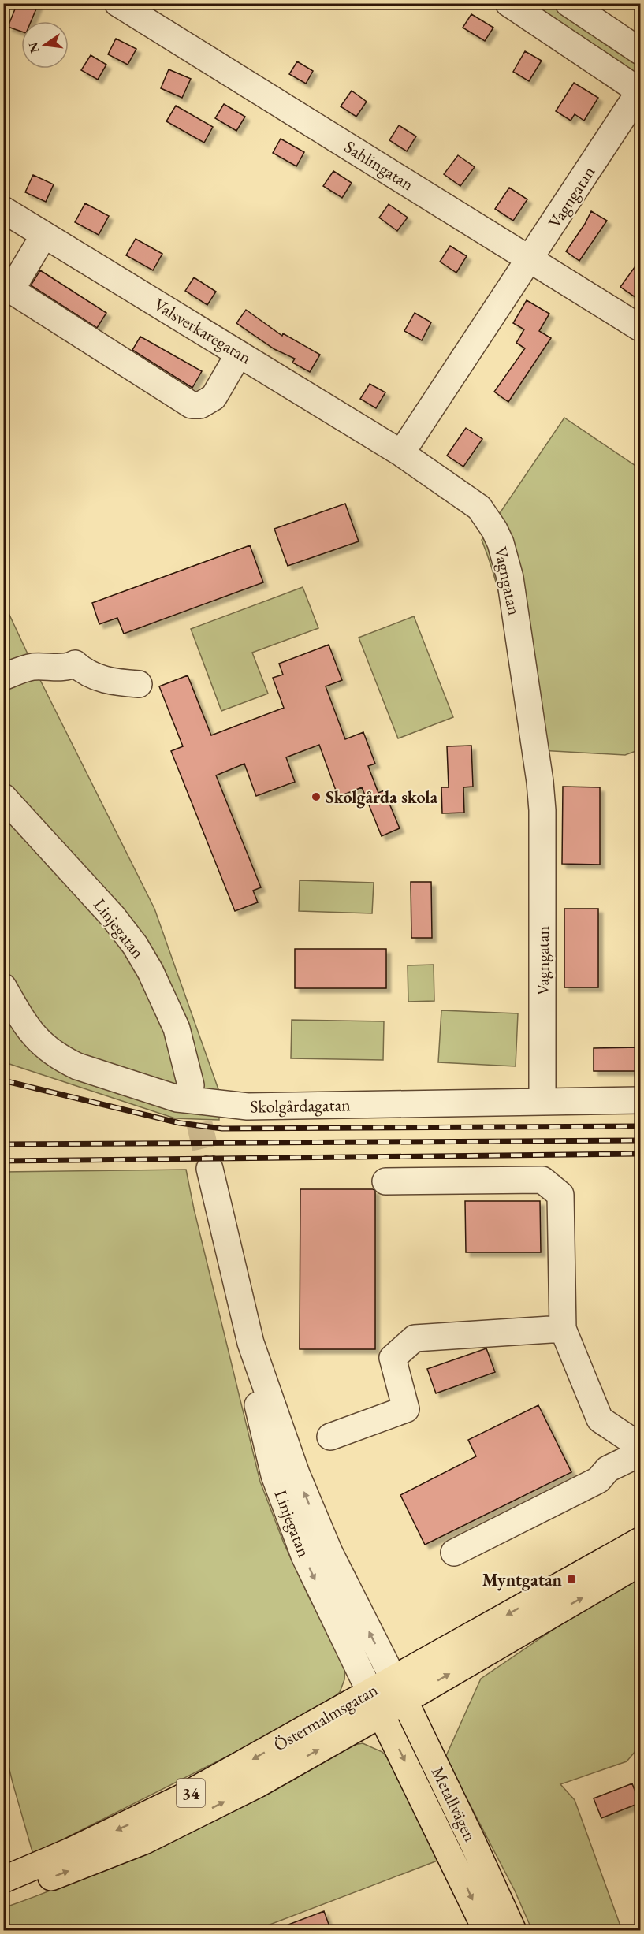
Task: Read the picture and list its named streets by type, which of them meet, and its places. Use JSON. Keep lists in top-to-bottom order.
{
  "streets": {
    "main road": ["Östermalmsgatan", "34", "Metallvägen"],
    "street": [
      "Sahlingatan",
      "Vagngatan",
      "Valsverkaregatan",
      "Linjegatan",
      "Skolgårdagatan"
    ]
  },
  "crossings": [
    ["Sahlingatan", "Vagngatan"],
    ["Vagngatan", "Valsverkaregatan"],
    ["Vagngatan", "Skolgårdagatan"],
    ["Linjegatan", "Östermalmsgatan"],
    ["Linjegatan", "Metallvägen"],
    ["Östermalmsgatan", "Metallvägen"]
  ],
  "places": {
    "other": ["Skolgårda skola"],
    "transit": ["Myntgatan"]
  },
  "north": "left"
}
